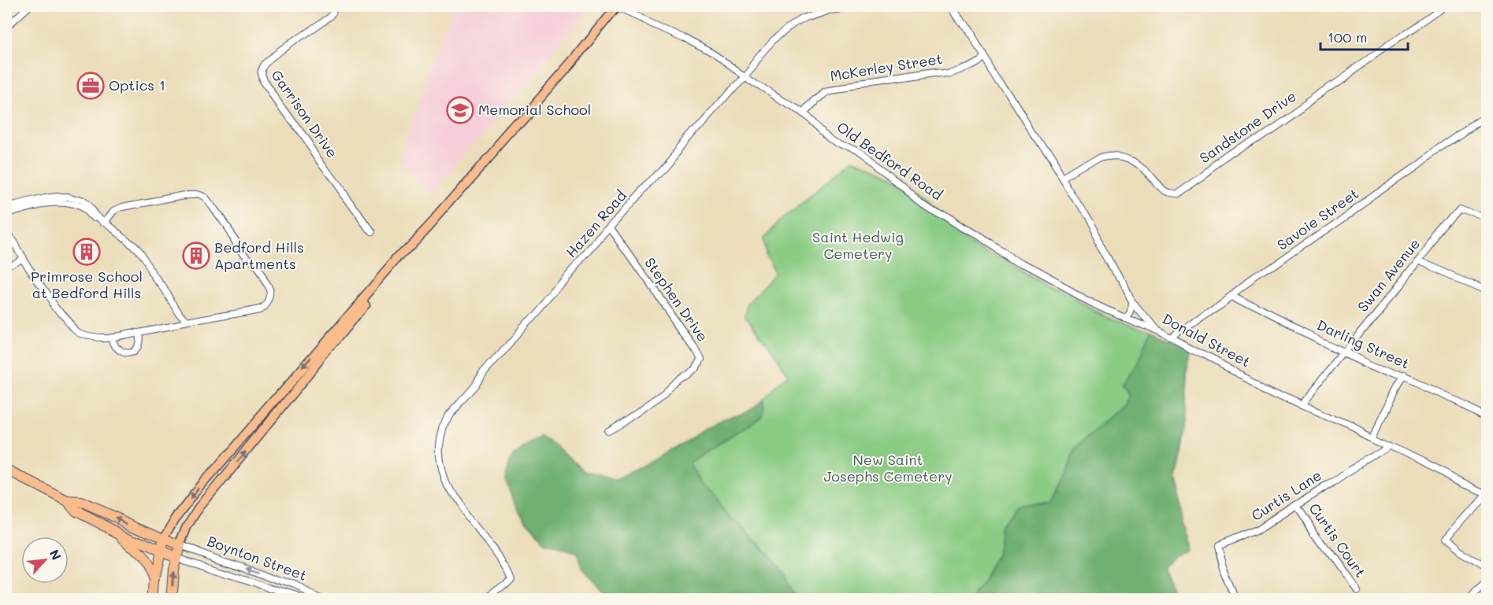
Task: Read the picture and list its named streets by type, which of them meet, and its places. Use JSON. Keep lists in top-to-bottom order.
{
  "streets": {
    "highway": ["Boynton Street"],
    "street": [
      "McKerley Street",
      "Garrison Drive",
      "Sandstone Drive",
      "Old Bedford Road",
      "Savoie Street",
      "Hazen Road",
      "Swan Avenue",
      "Stephen Drive",
      "Donald Street",
      "Darling Street",
      "Curtis Lane",
      "Curtis Court"
    ]
  },
  "crossings": [
    ["McKerley Street", "Old Bedford Road"],
    ["McKerley Street", "Donald Street"],
    ["Sandstone Drive", "Donald Street"],
    ["Old Bedford Road", "Hazen Road"],
    ["Old Bedford Road", "Donald Street"],
    ["Savoie Street", "Donald Street"],
    ["Savoie Street", "Darling Street"],
    ["Hazen Road", "Stephen Drive"],
    ["Swan Avenue", "Donald Street"],
    ["Swan Avenue", "Darling Street"],
    ["Donald Street", "Curtis Lane"],
    ["Curtis Lane", "Curtis Court"]
  ],
  "parks": ["Saint Hedwig Cemetery", "New Saint Josephs Cemetery"],
  "places": {
    "office": ["Optics 1"],
    "school or university": ["Memorial School"],
    "building": ["Primrose School at Bedford Hills", "Bedford Hills Apartments"]
  },
  "scale_bar": "100 m",
  "north": "top right"
}
